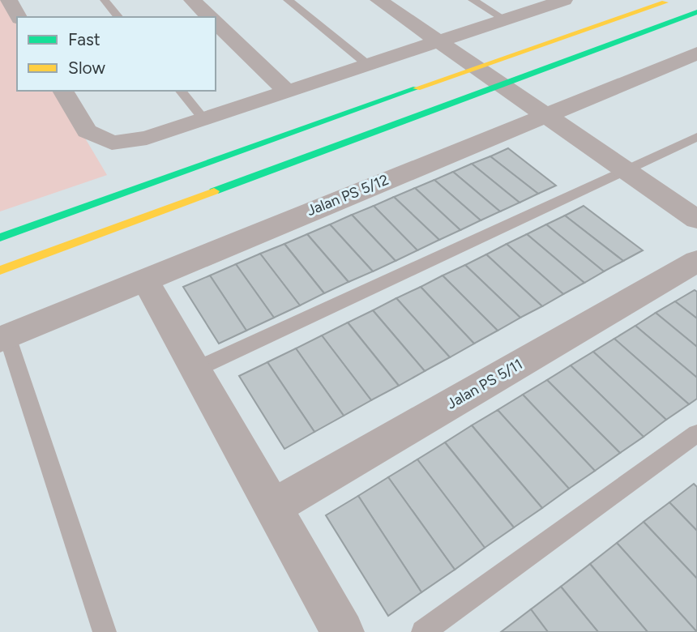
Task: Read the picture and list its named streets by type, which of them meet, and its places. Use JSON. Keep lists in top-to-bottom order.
{
  "streets": {
    "street": ["Jalan PS 5/12", "Jalan PS 5/11"]
  },
  "legend": ["Fast", "Slow"]
}
